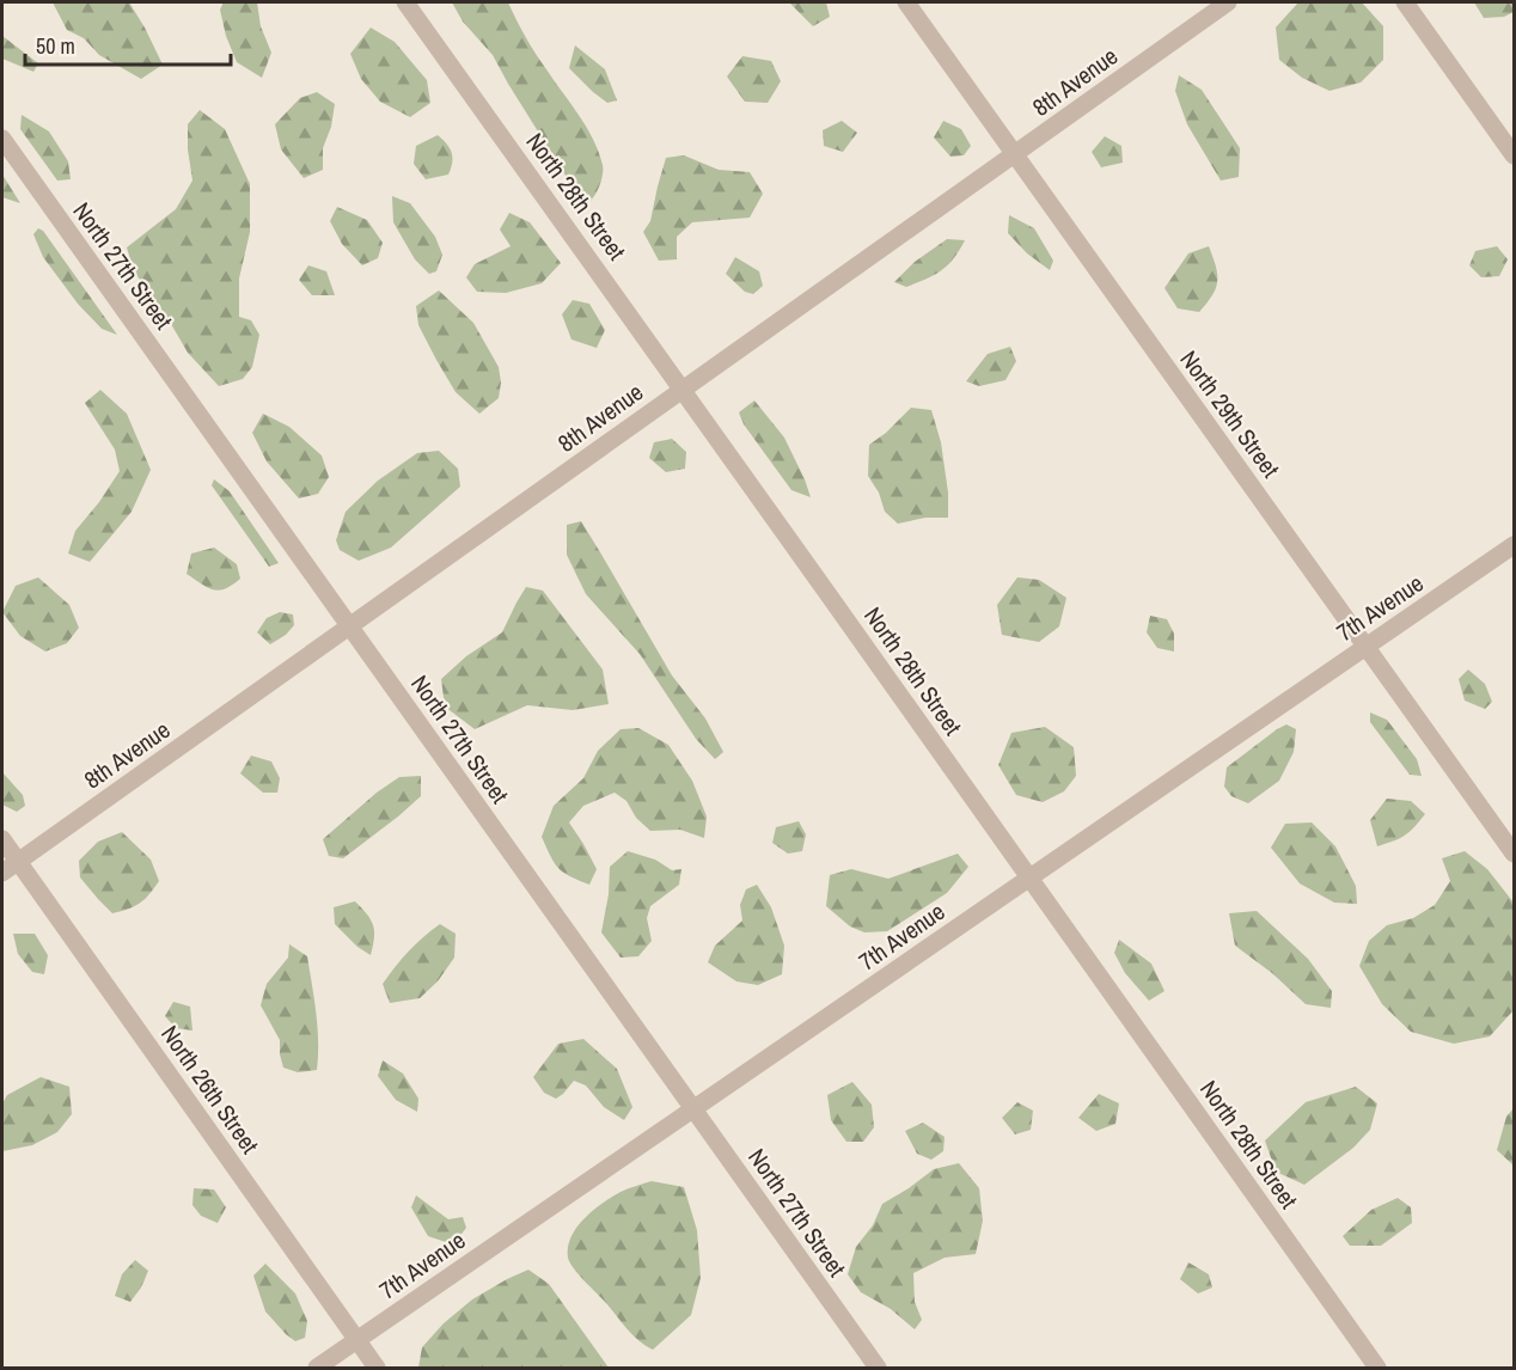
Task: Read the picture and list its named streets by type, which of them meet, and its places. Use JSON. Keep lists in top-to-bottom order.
{
  "streets": {
    "street": [
      "8th Avenue",
      "North 28th Street",
      "North 27th Street",
      "North 29th Street",
      "7th Avenue",
      "North 26th Street"
    ]
  },
  "crossings": [
    ["8th Avenue", "North 28th Street"],
    ["8th Avenue", "North 27th Street"],
    ["8th Avenue", "North 29th Street"],
    ["8th Avenue", "North 26th Street"],
    ["North 28th Street", "7th Avenue"],
    ["North 27th Street", "7th Avenue"],
    ["North 29th Street", "7th Avenue"],
    ["7th Avenue", "North 26th Street"]
  ],
  "scale_bar": "50 m"
}
